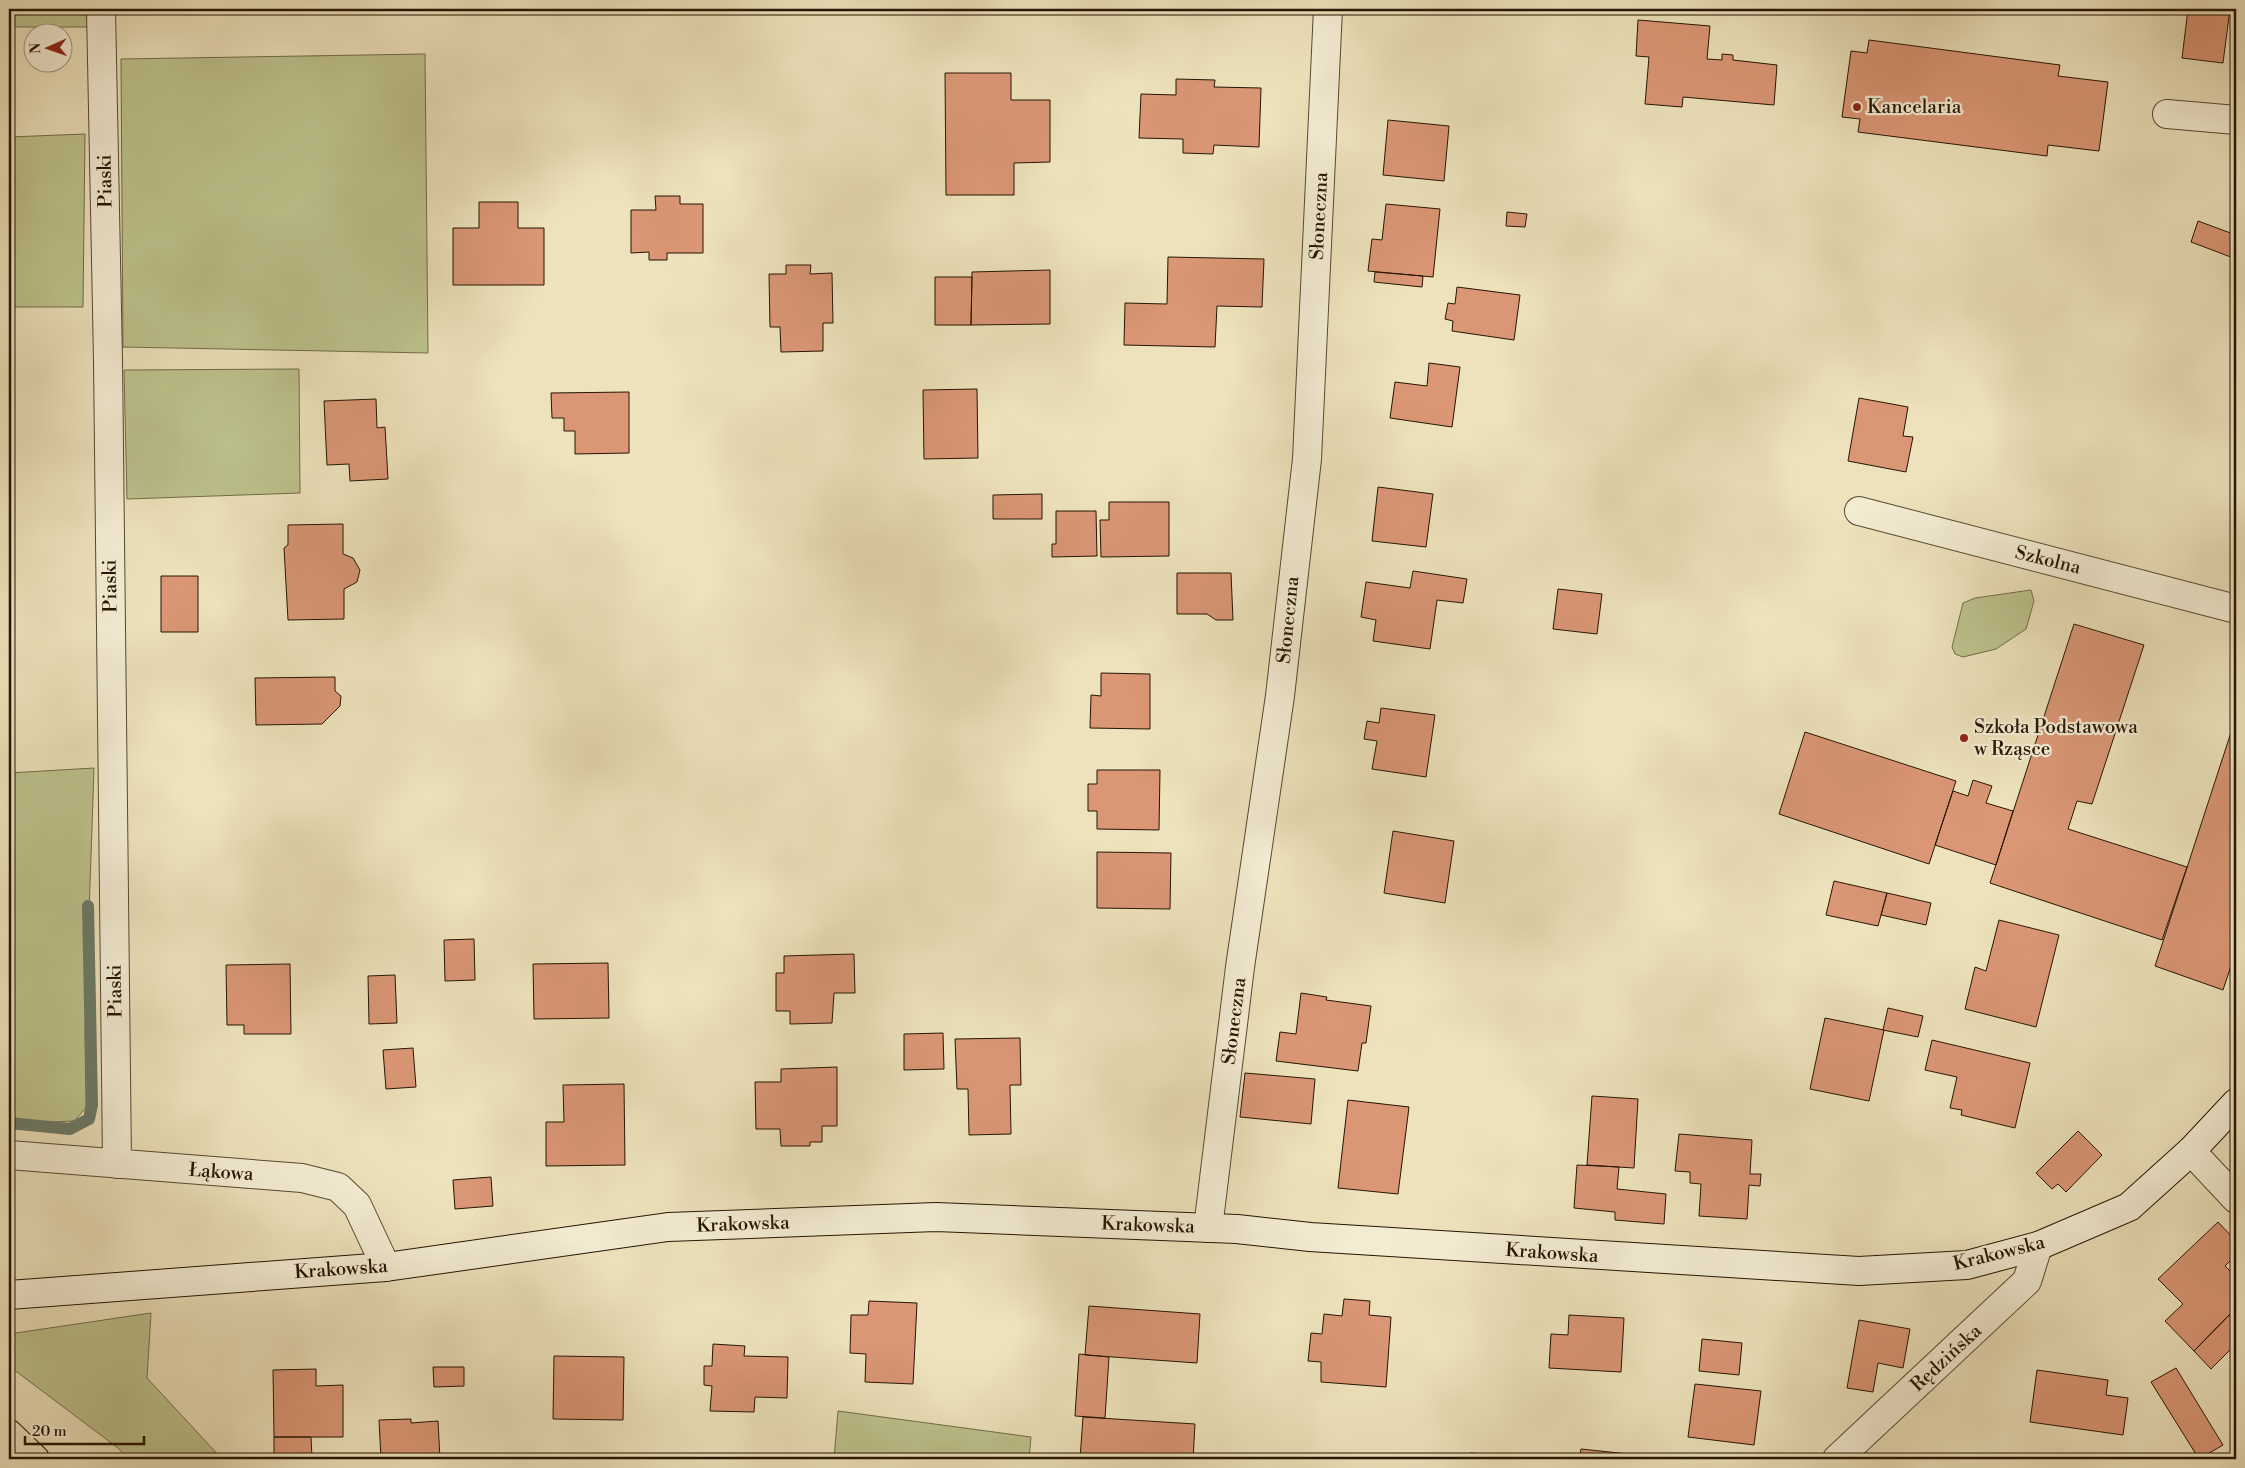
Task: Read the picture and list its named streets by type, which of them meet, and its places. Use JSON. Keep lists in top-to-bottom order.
{
  "streets": {
    "street": [
      "Piaski",
      "Słoneczna",
      "Szkolna",
      "Łąkowa",
      "Krakowska",
      "Rędzińska"
    ]
  },
  "crossings": [
    ["Piaski", "Łąkowa"],
    ["Słoneczna", "Krakowska"],
    ["Łąkowa", "Krakowska"],
    ["Krakowska", "Rędzińska"]
  ],
  "places": ["Kancelaria", "Szkoła Podstawowa w Rząsce"],
  "scale_bar": "20 m",
  "north": "left"
}
